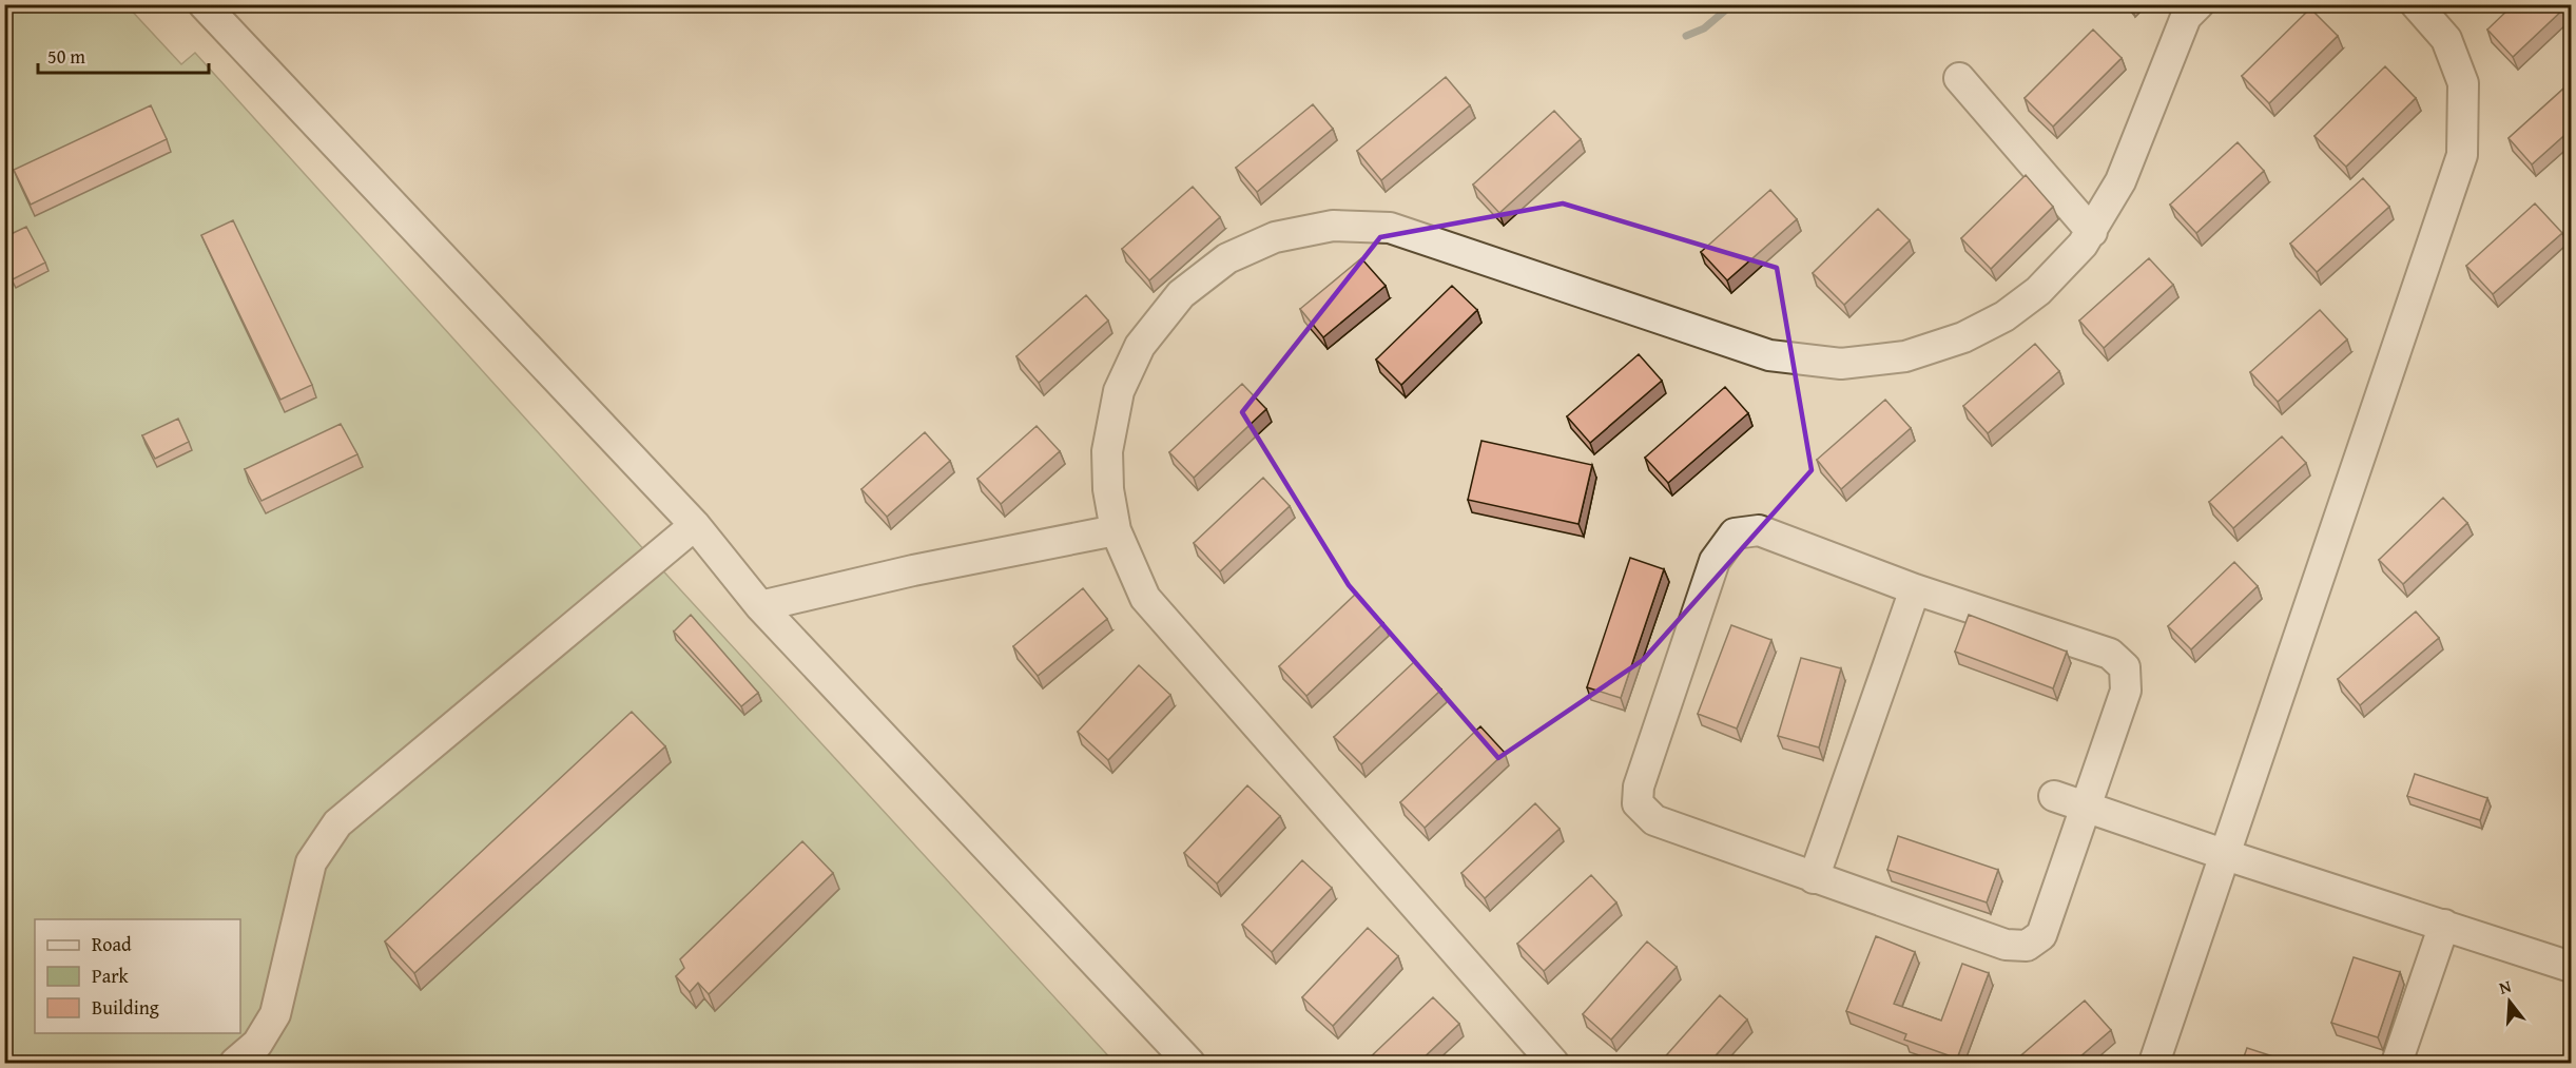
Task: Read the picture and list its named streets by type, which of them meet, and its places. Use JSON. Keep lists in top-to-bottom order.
{
  "legend": ["Road", "Park", "Building"],
  "scale_bar": "50 m",
  "north": "top"
}
